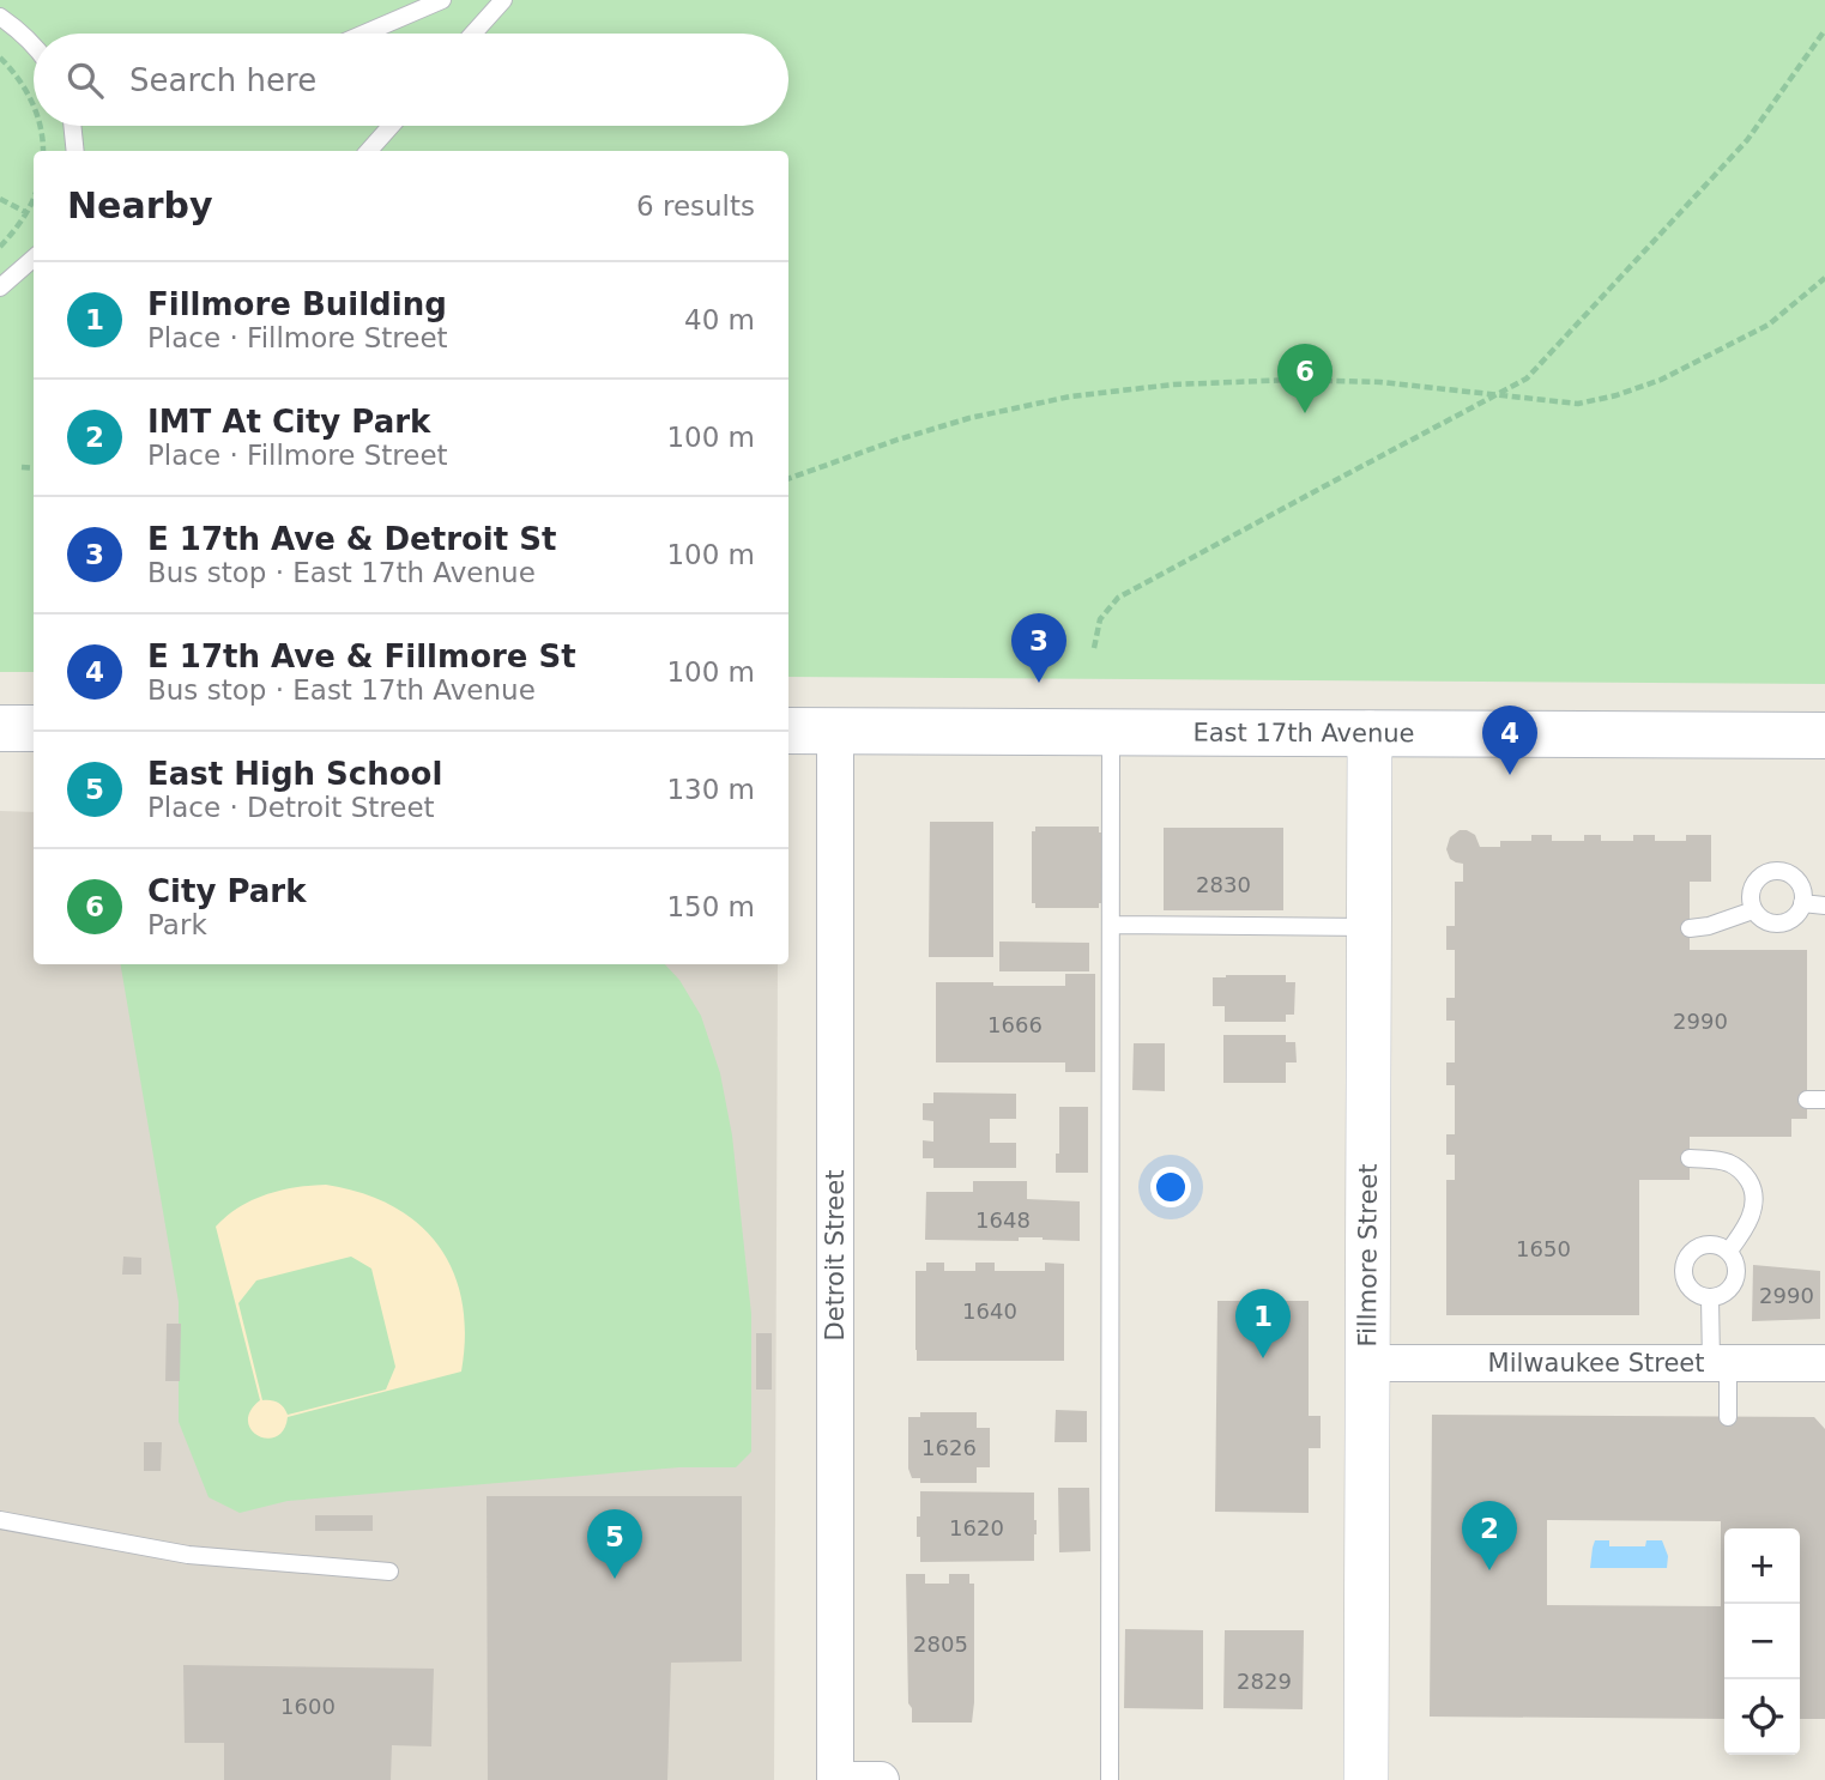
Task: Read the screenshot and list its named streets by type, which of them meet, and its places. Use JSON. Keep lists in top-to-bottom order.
{
  "streets": {
    "main road": ["East 17th Avenue"],
    "street": ["Detroit Street", "Fillmore Street", "Milwaukee Street"]
  },
  "crossings": [
    ["East 17th Avenue", "Detroit Street"],
    ["East 17th Avenue", "Fillmore Street"],
    ["Fillmore Street", "Milwaukee Street"]
  ],
  "house_numbers": [
    "2830",
    "2990",
    "1666",
    "1648",
    "1650",
    "2990",
    "1640",
    "1626",
    "1620",
    "2805",
    "2829",
    "1600"
  ],
  "page": {
    "search": "Search here",
    "heading": ["Nearby", "6 results"],
    "list": [
      {
        "mark": "1",
        "name": "Fillmore Building",
        "note": "Place · Fillmore Street",
        "value": "40 m"
      },
      {
        "mark": "2",
        "name": "IMT At City Park",
        "note": "Place · Fillmore Street",
        "value": "100 m"
      },
      {
        "mark": "3",
        "name": "E 17th Ave & Detroit St",
        "note": "Bus stop · East 17th Avenue",
        "value": "100 m"
      },
      {
        "mark": "4",
        "name": "E 17th Ave & Fillmore St",
        "note": "Bus stop · East 17th Avenue",
        "value": "100 m"
      },
      {
        "mark": "5",
        "name": "East High School",
        "note": "Place · Detroit Street",
        "value": "130 m"
      },
      {
        "mark": "6",
        "name": "City Park",
        "note": "Park",
        "value": "150 m"
      }
    ],
    "pins": [
      "6",
      "3",
      "4",
      "1",
      "2",
      "5"
    ],
    "map_buttons": ["+", "−"]
  }
}
